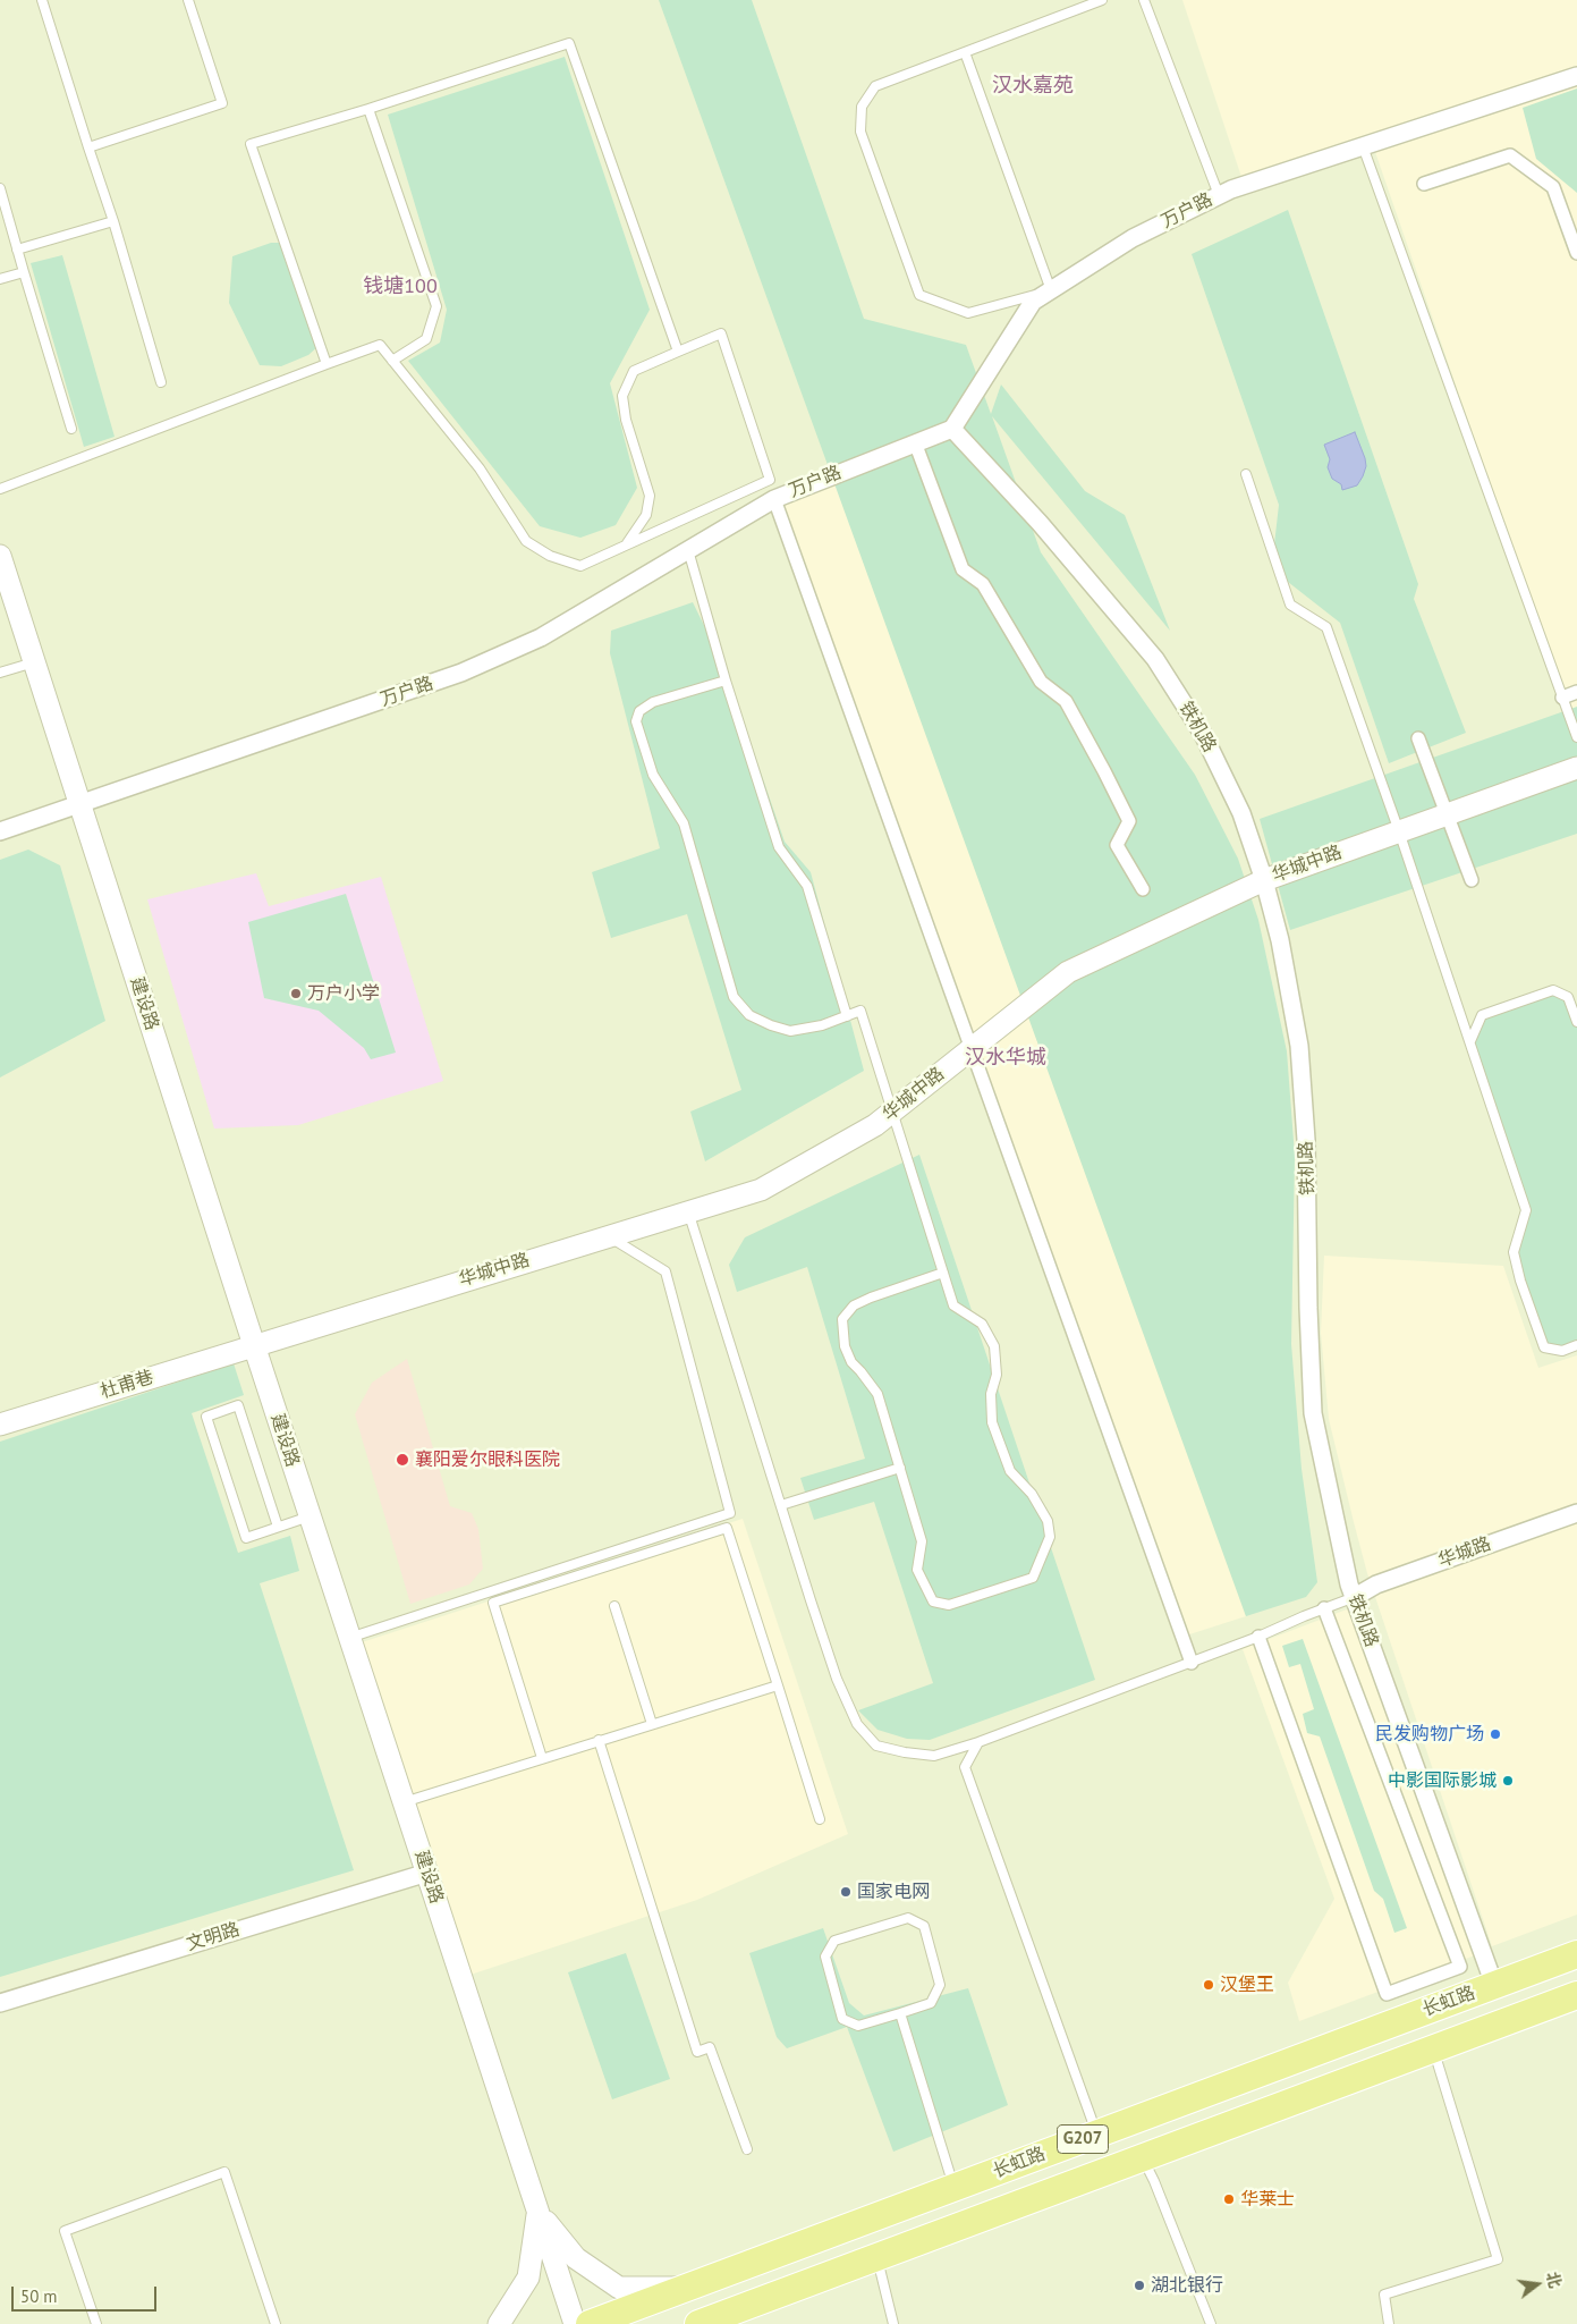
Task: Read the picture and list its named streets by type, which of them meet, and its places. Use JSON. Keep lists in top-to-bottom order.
{
  "streets": {
    "highway": ["长虹路", "G207"],
    "street": [
      "万户路",
      "铁机路",
      "华城中路",
      "建设路",
      "杜甫巷",
      "华城路",
      "文明路"
    ]
  },
  "crossings": [
    ["万户路", "铁机路"],
    ["万户路", "建设路"],
    ["铁机路", "华城中路"],
    ["铁机路", "华城路"],
    ["铁机路", "长虹路"],
    ["华城中路", "建设路"],
    ["华城中路", "杜甫巷"],
    ["建设路", "杜甫巷"],
    ["建设路", "文明路"]
  ],
  "districts": ["汉水嘉苑", "钱塘100", "汉水华城"],
  "places": [
    "万户小学",
    "襄阳爱尔眼科医院",
    "民发购物广场",
    "中影国际影城",
    "国家电网",
    "汉堡王",
    "华莱士",
    "湖北银行"
  ],
  "scale_bar": "50 m",
  "north": "right"
}
